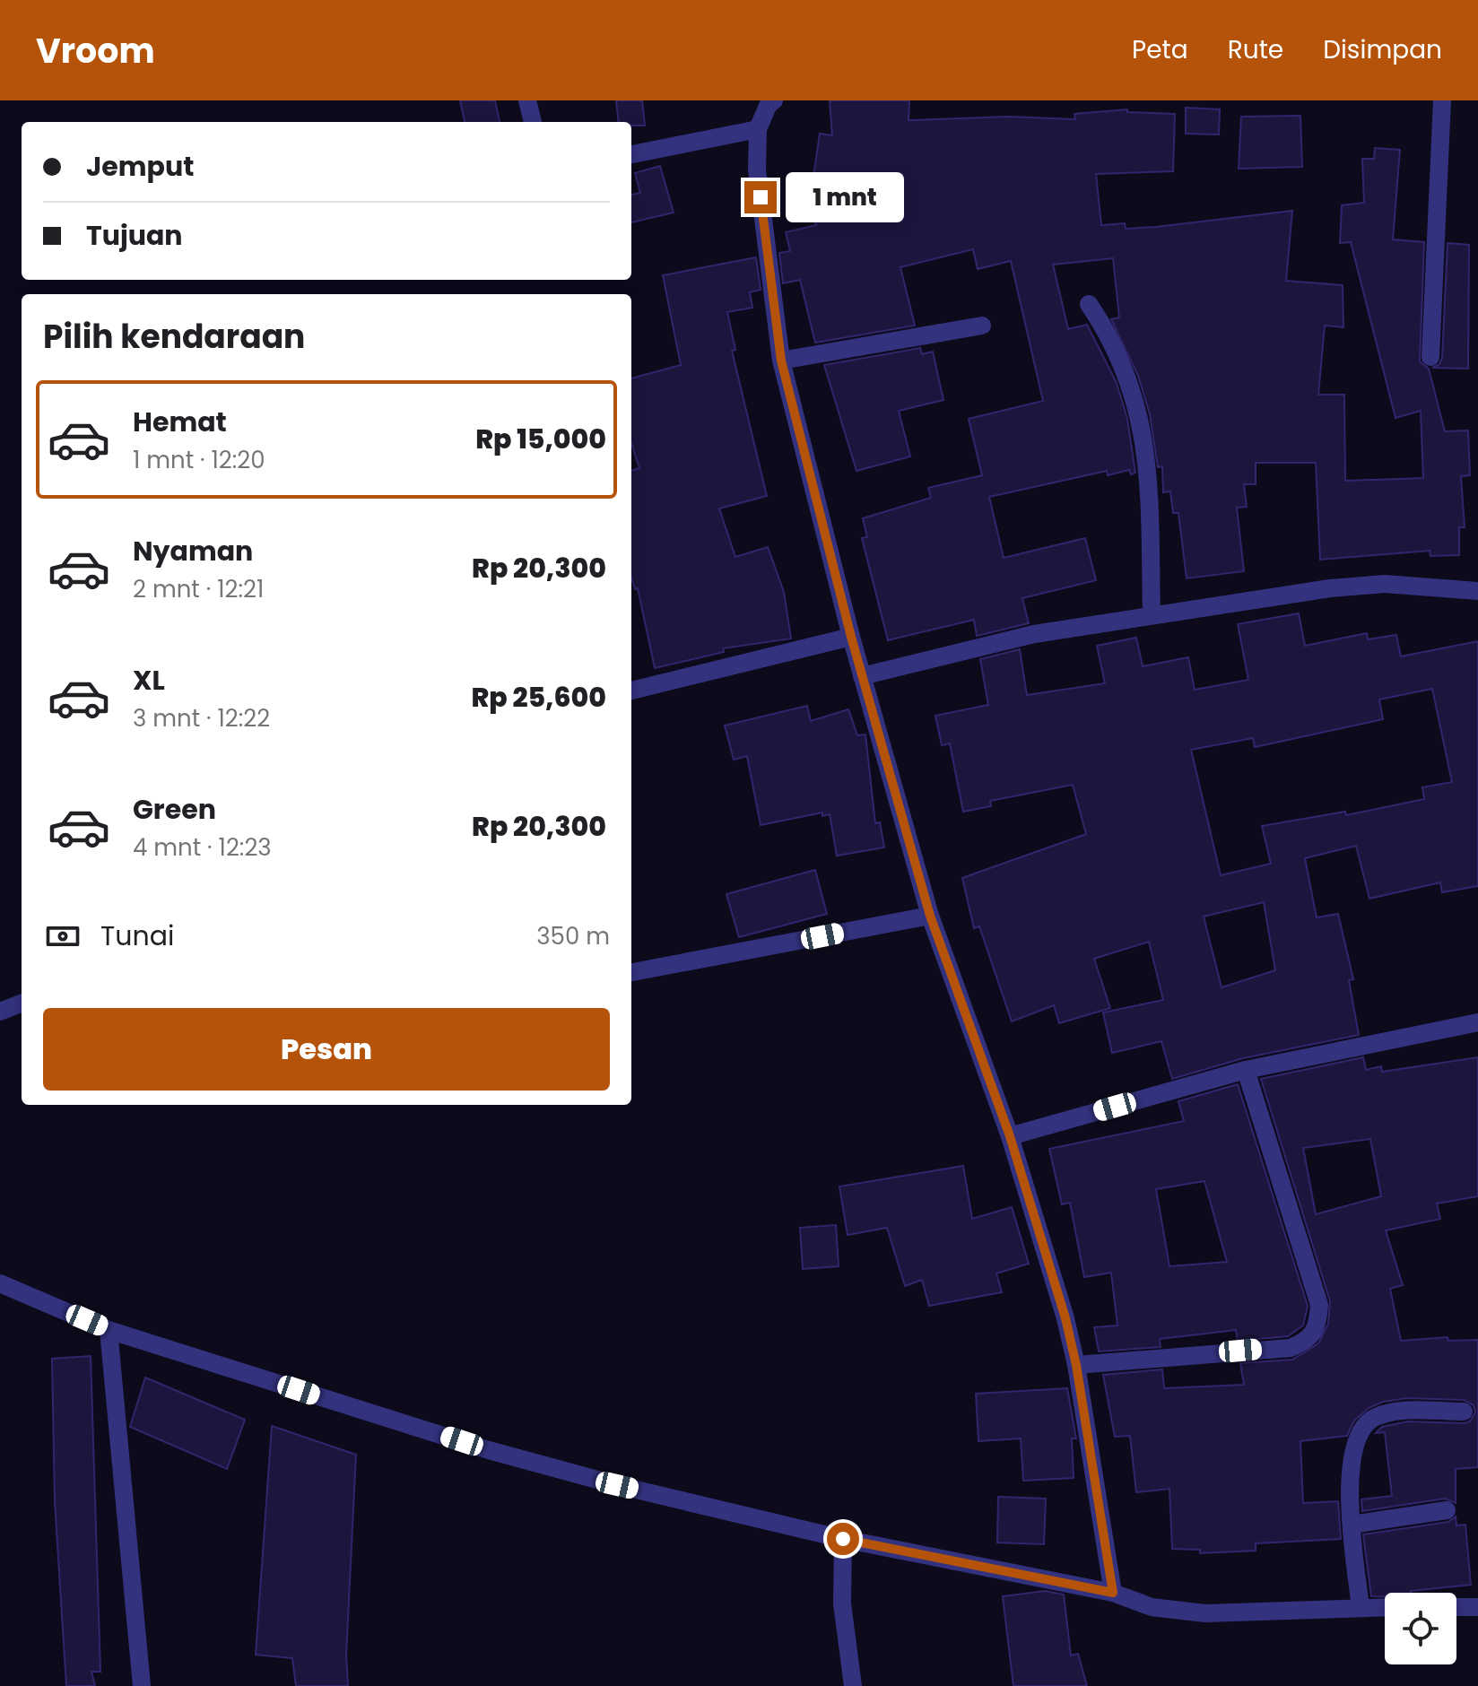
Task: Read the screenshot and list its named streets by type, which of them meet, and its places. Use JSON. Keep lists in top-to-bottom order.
{
  "page": {
    "header": "Vroom",
    "nav": ["Peta", "Rute", "Disimpan"],
    "banner": ["Jemput", "Tujuan"],
    "bubble": "1 mnt",
    "heading": "Pilih kendaraan",
    "list": [
      {
        "name": "Hemat",
        "note": "1 mnt · 12:20",
        "value": "Rp 15,000"
      },
      {
        "name": "Nyaman",
        "note": "2 mnt · 12:21",
        "value": "Rp 20,300"
      },
      {
        "name": "XL",
        "note": "3 mnt · 12:22",
        "value": "Rp 25,600"
      },
      {
        "name": "Green",
        "note": "4 mnt · 12:23",
        "value": "Rp 20,300"
      }
    ],
    "pay": ["Tunai", "350 m"],
    "buttons": "Pesan"
  }
}
